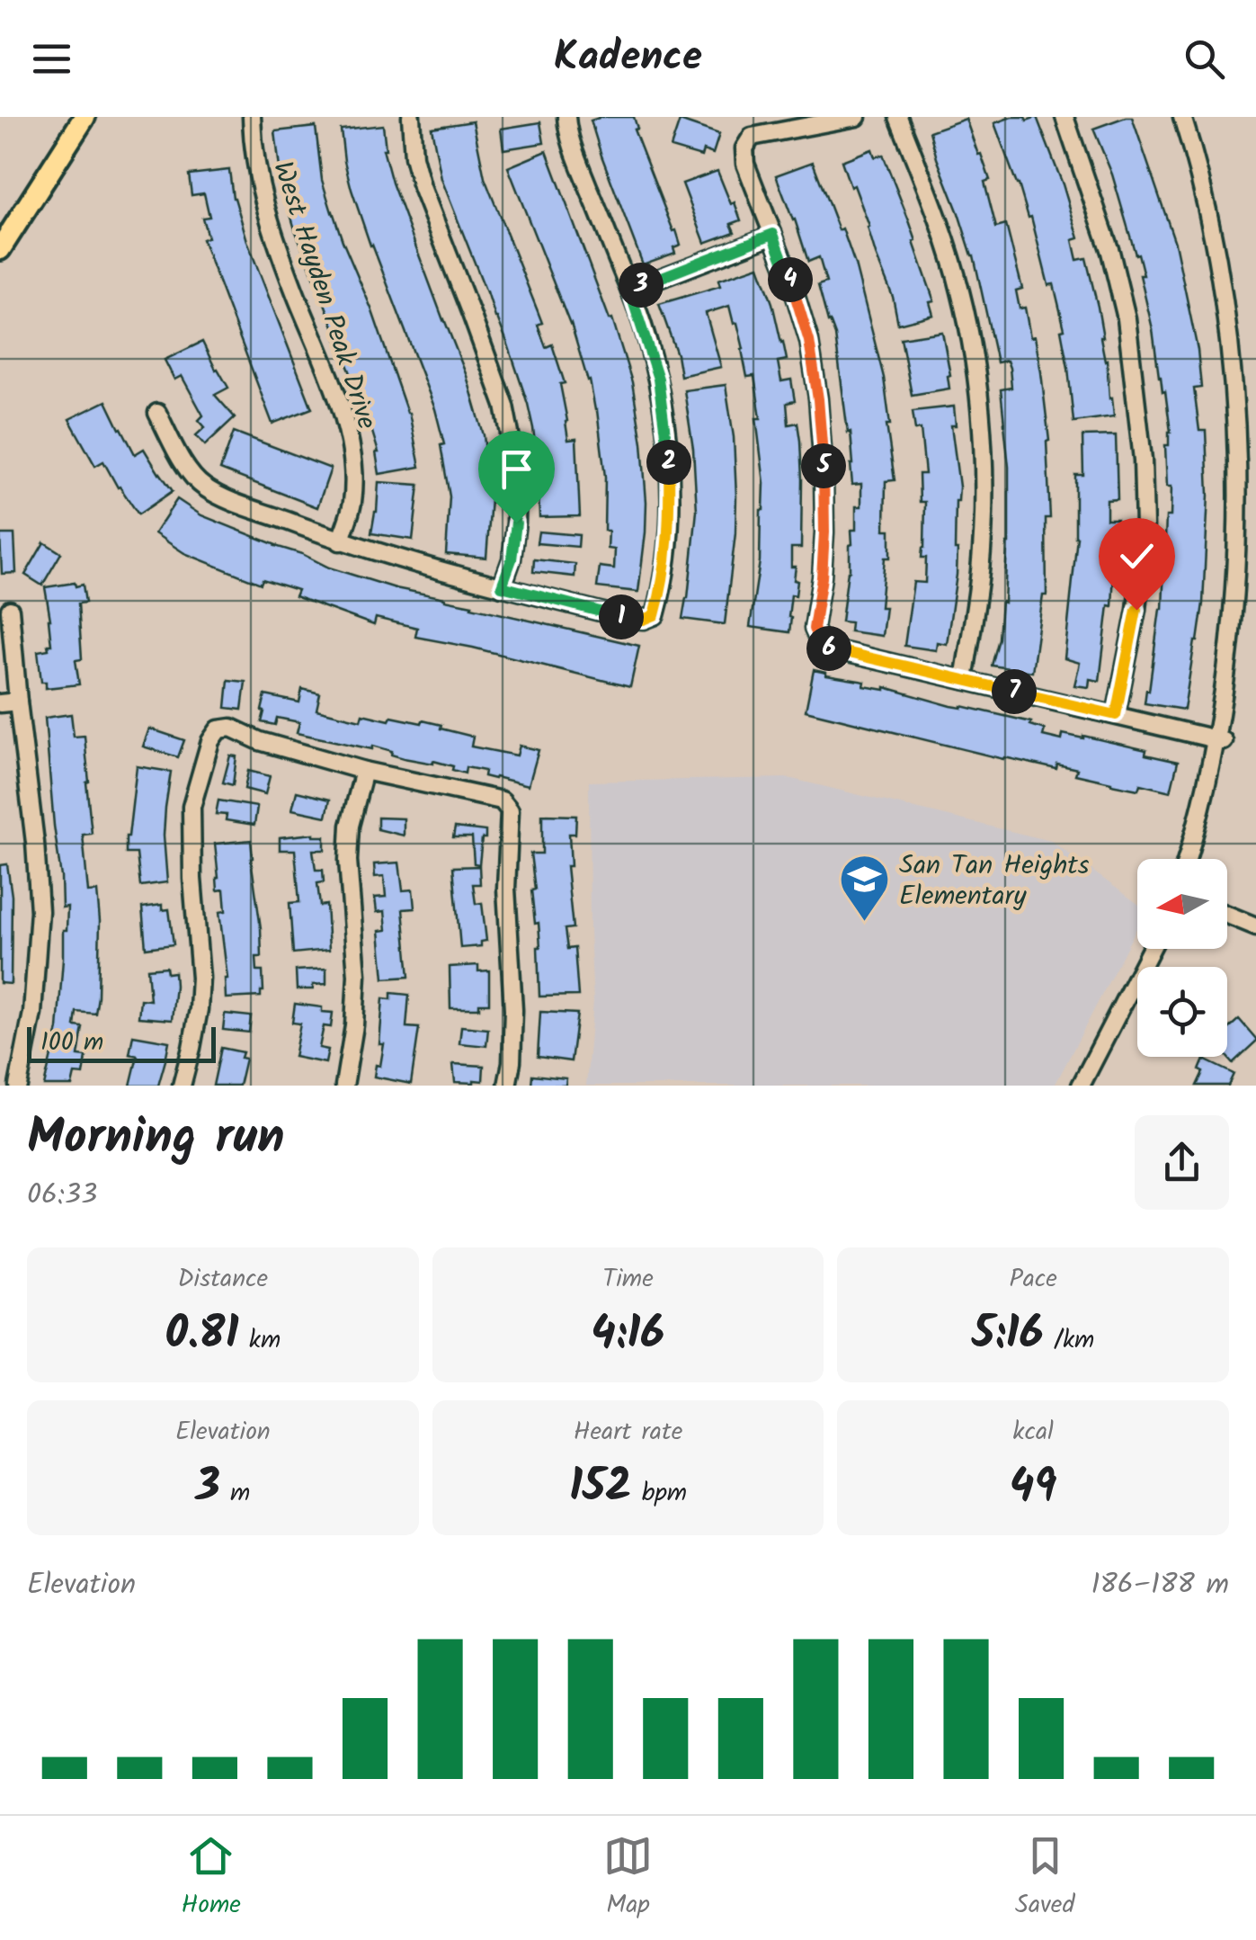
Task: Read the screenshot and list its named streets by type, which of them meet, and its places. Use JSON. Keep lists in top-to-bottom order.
{
  "streets": {
    "street": ["West Hayden Peak Drive"]
  },
  "places": {
    "school or university": ["San Tan Heights Elementary"]
  },
  "scale_bar": "100 m",
  "north": "left",
  "page": {
    "header": "Kadence",
    "pins": [
      "4",
      "3",
      "2",
      "5",
      "1",
      "6",
      "7"
    ],
    "scale": "100 m",
    "heading": ["Morning run", "06:33"],
    "stats": [
      ["Distance", "0.81 km"],
      ["Time", "4:16"],
      ["Pace", "5:16 /km"],
      ["Elevation", "3 m"],
      ["Heart rate", "152 bpm"],
      ["kcal", "49"]
    ],
    "chart": ["Elevation", "186–188 m"],
    "tabs": ["Home", "Map", "Saved"]
  }
}
